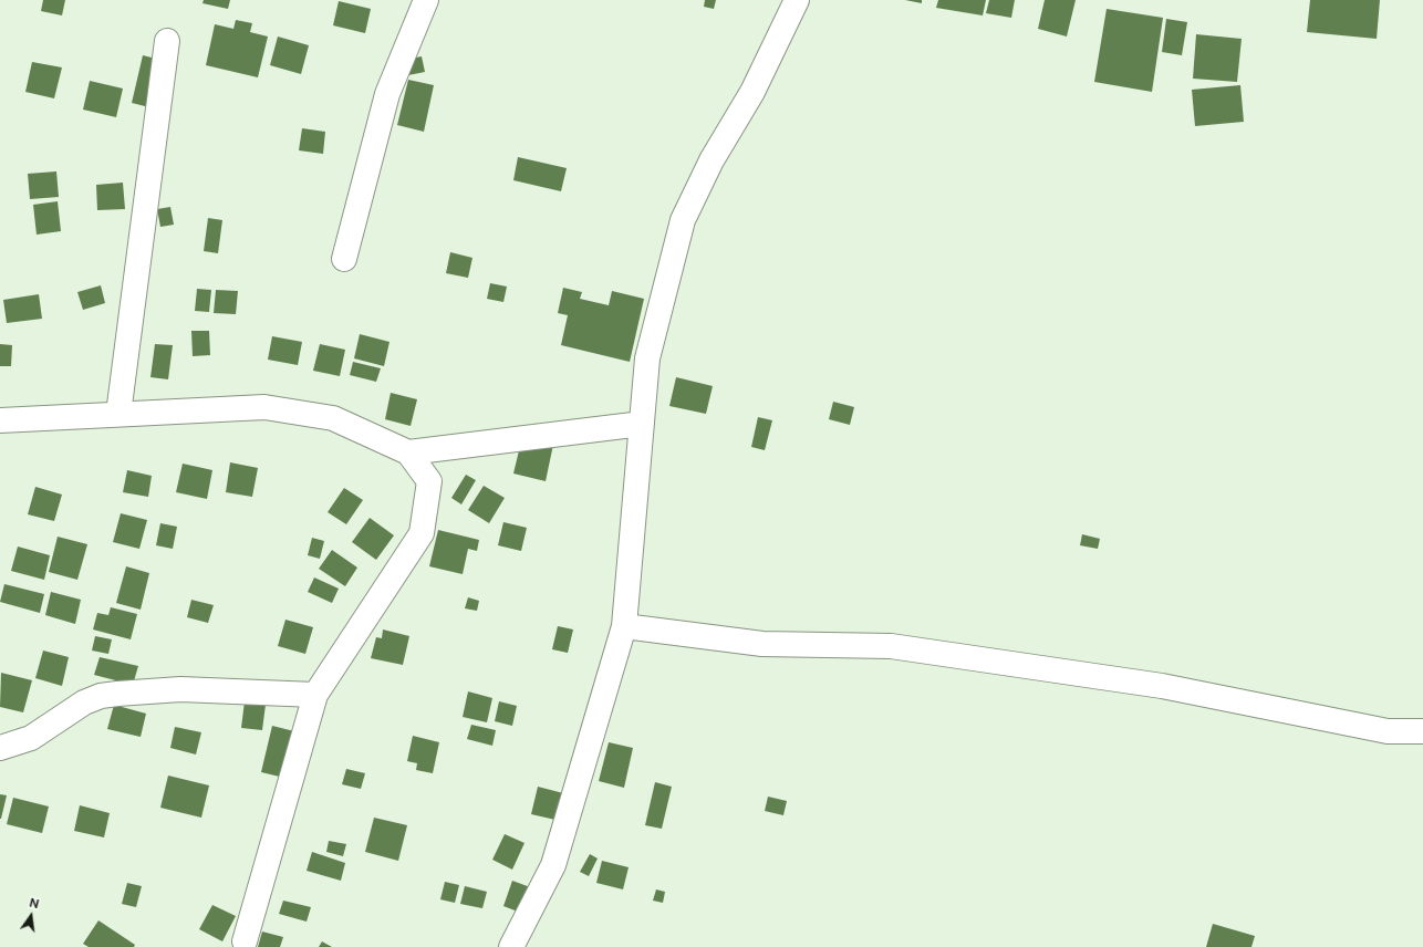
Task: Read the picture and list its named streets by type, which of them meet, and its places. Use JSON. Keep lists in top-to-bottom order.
{
  "north": "top"
}
